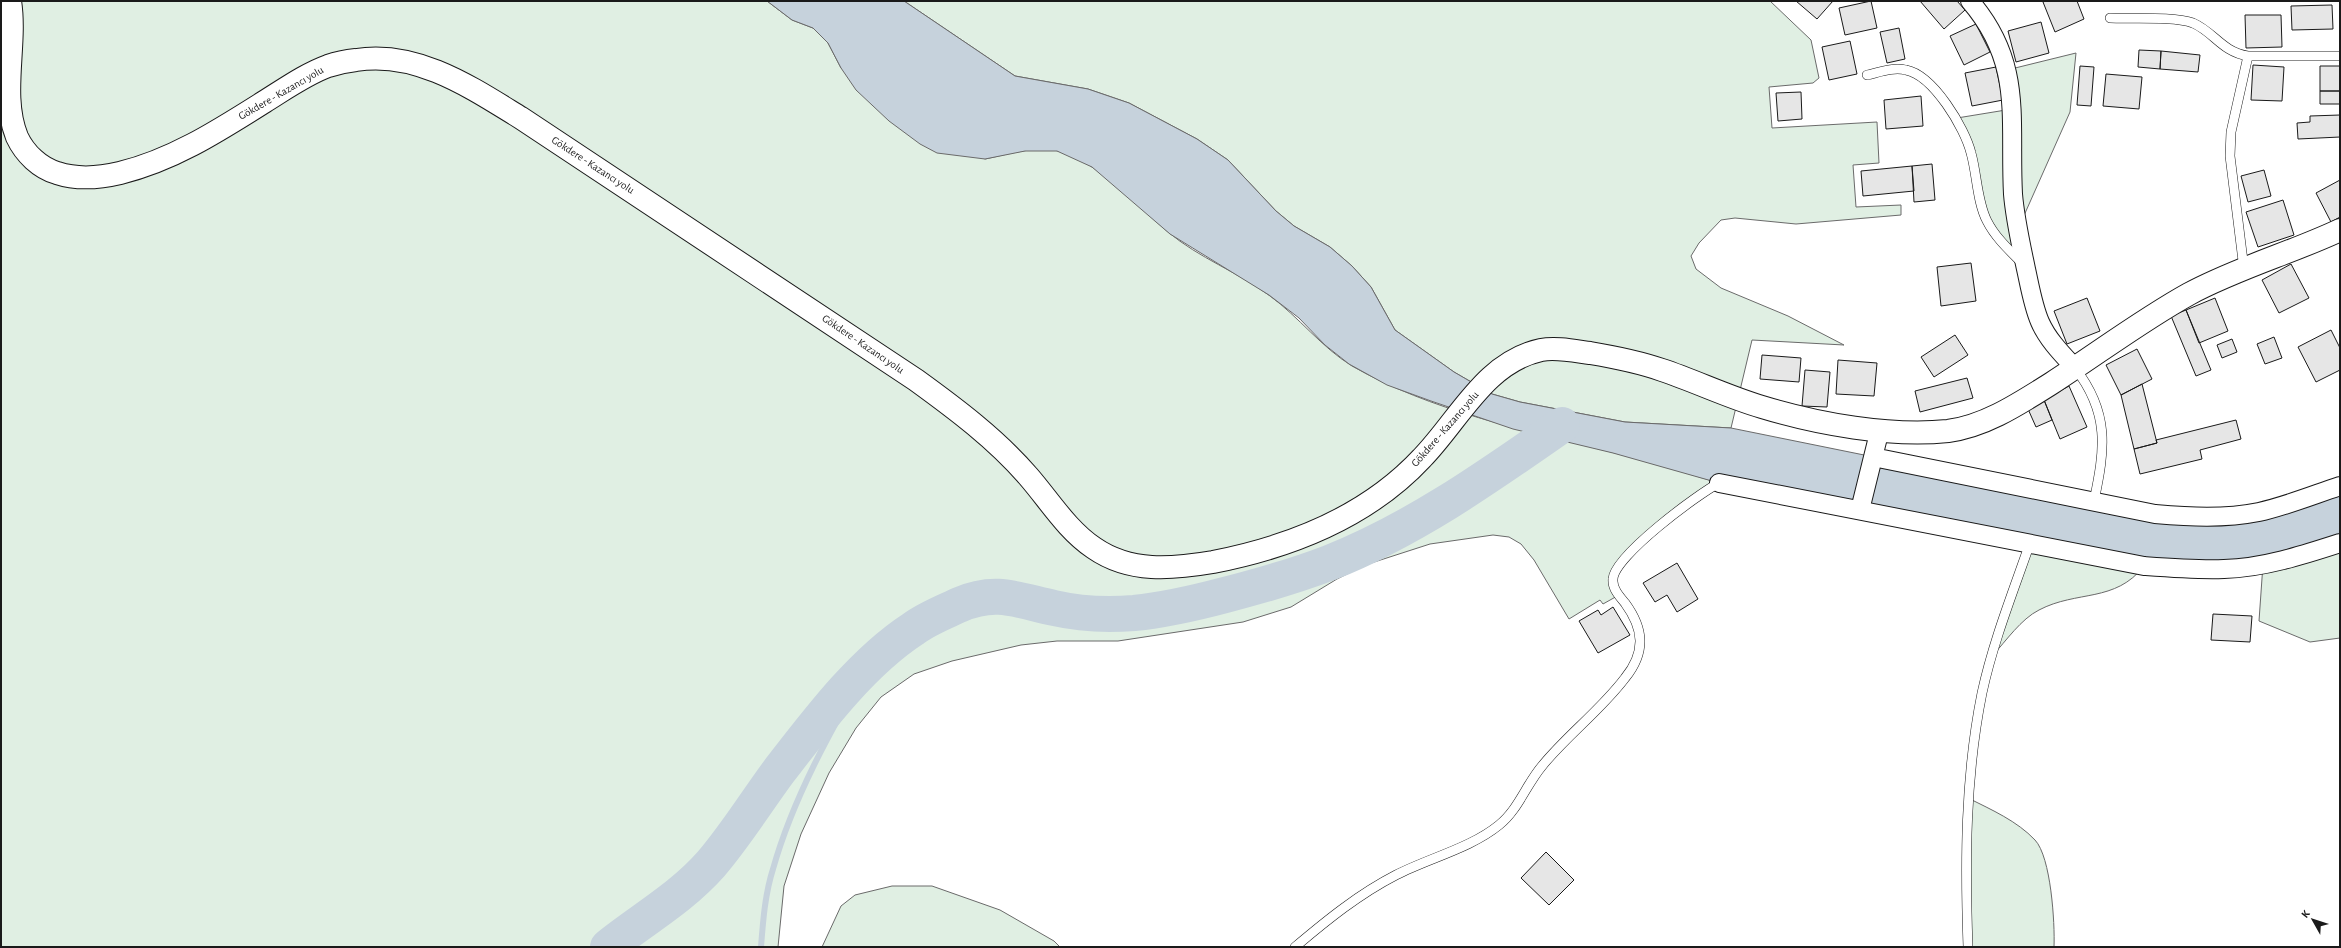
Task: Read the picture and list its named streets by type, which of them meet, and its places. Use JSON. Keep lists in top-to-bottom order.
{
  "streets": {
    "street": ["Gökdere - Kazancı yolu"]
  },
  "north": "top left"
}
